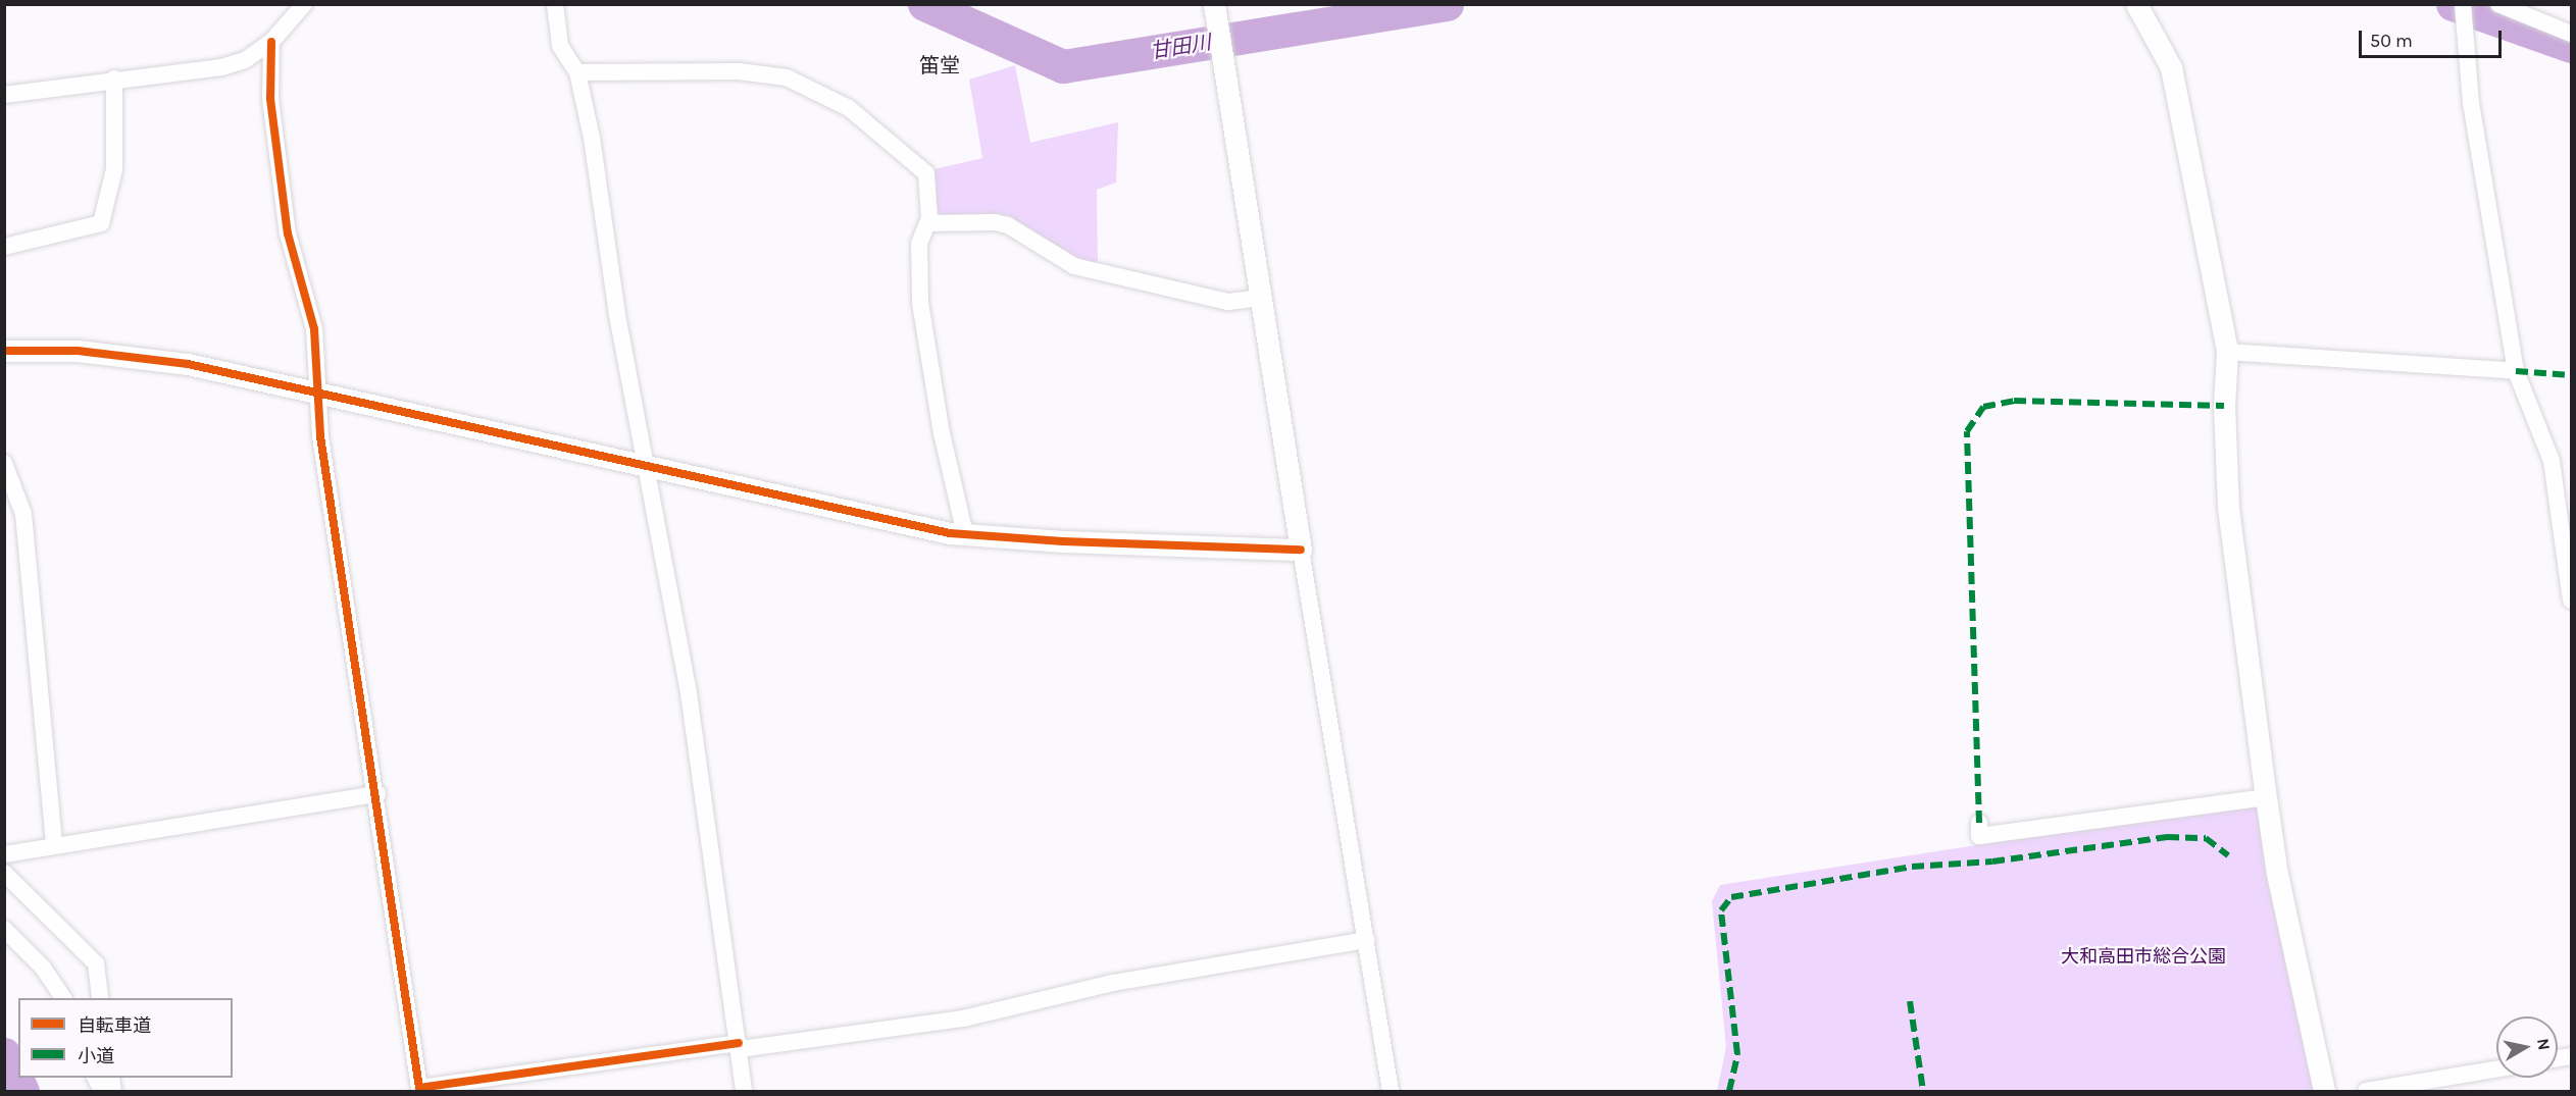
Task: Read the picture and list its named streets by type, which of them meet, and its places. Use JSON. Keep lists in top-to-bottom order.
{
  "districts": ["笛堂"],
  "water": ["甘田川"],
  "parks": ["大和高田市総合公園"],
  "legend": ["自転車道", "小道"],
  "scale_bar": "50 m",
  "north": "right"
}
